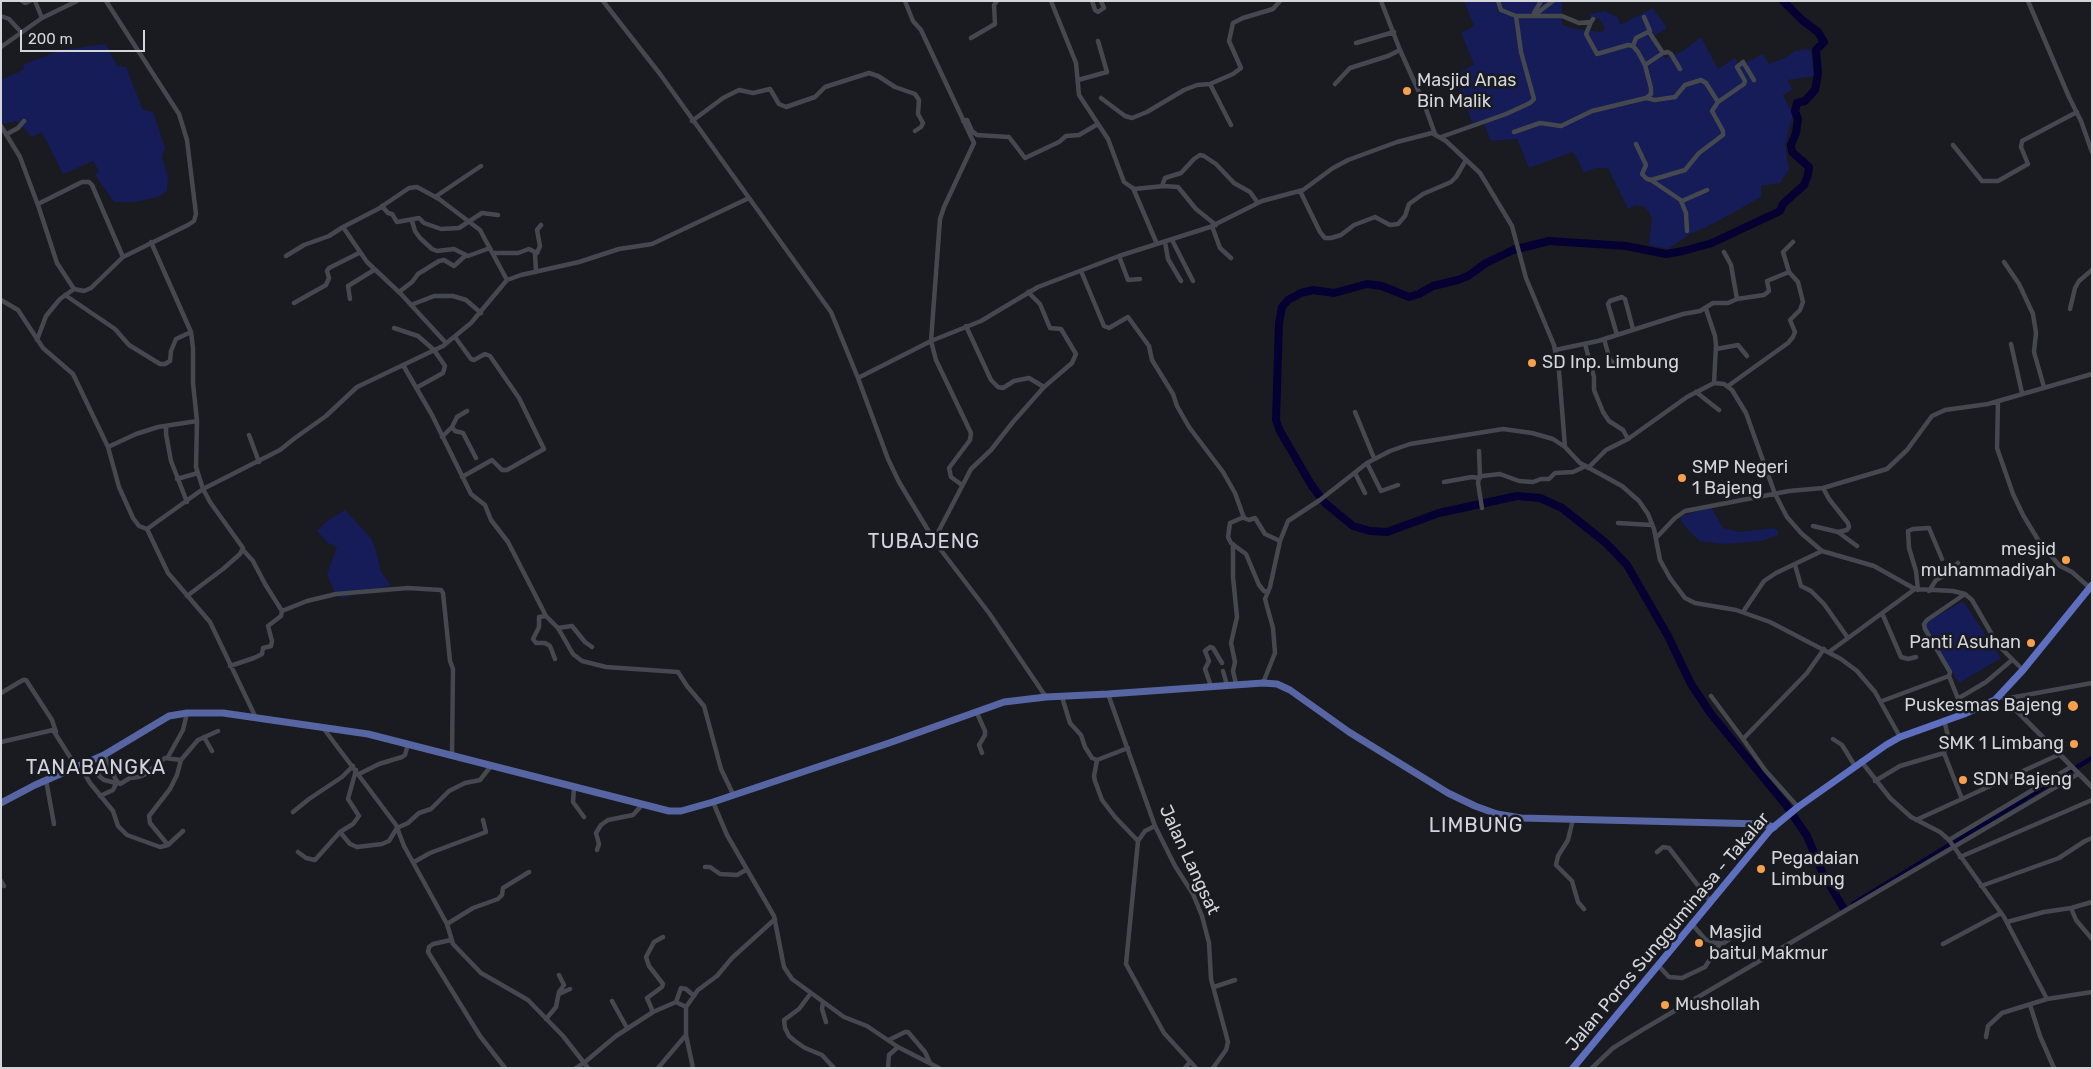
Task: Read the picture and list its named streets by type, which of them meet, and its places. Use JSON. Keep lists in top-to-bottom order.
{
  "streets": {
    "highway": ["Jalan Poros Sungguminasa - Takalar"],
    "street": ["Jalan Langsat"]
  },
  "districts": ["TUBAJENG", "TANABANGKA", "LIMBUNG"],
  "places": [
    "Masjid Anas Bin Malik",
    "SD Inp. Limbung",
    "SMP Negeri 1 Bajeng",
    "mesjid muhammadiyah",
    "Panti Asuhan",
    "Puskesmas Bajeng",
    "SMK 1 Limbang",
    "SDN Bajeng",
    "Pegadaian Limbung",
    "Masjid baitul Makmur",
    "Mushollah"
  ],
  "scale_bar": "200 m"
}
